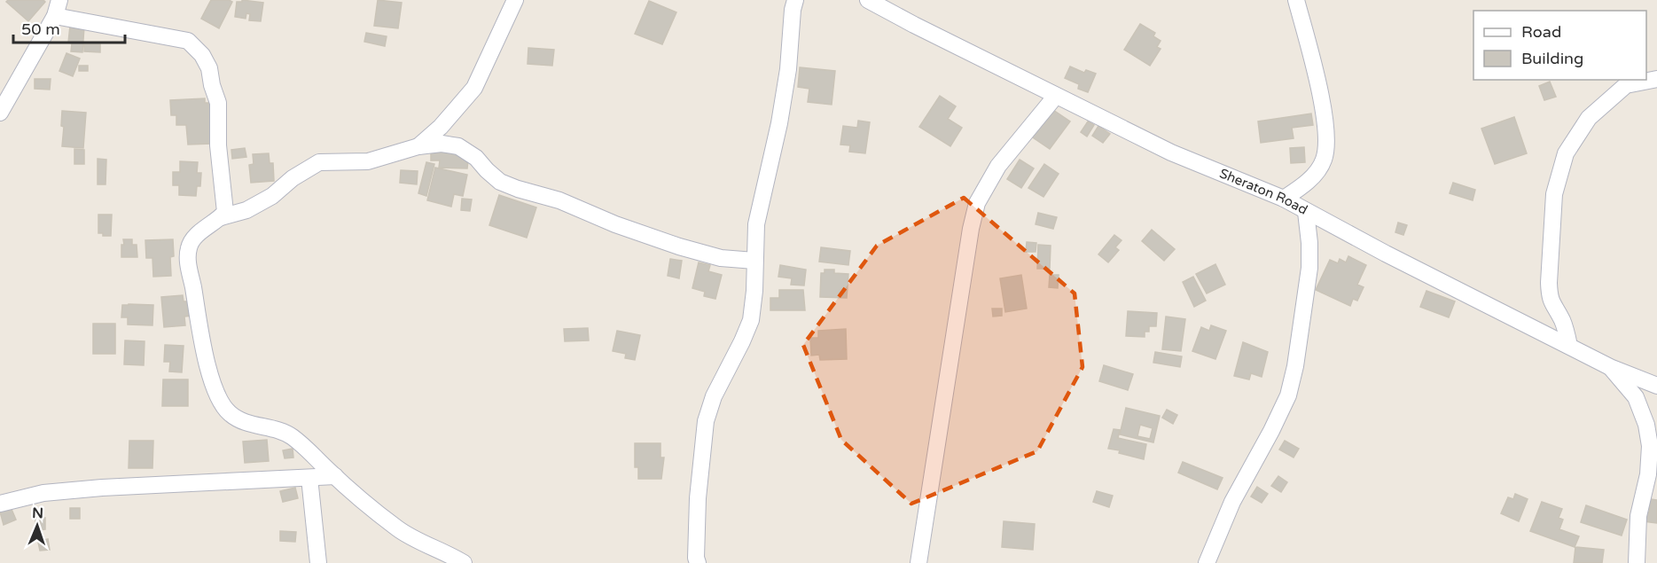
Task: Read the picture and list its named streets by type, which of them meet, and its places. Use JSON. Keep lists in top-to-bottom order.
{
  "streets": {
    "street": ["Sheraton Road"]
  },
  "legend": ["Road", "Building"],
  "scale_bar": "50 m",
  "north": "top"
}
